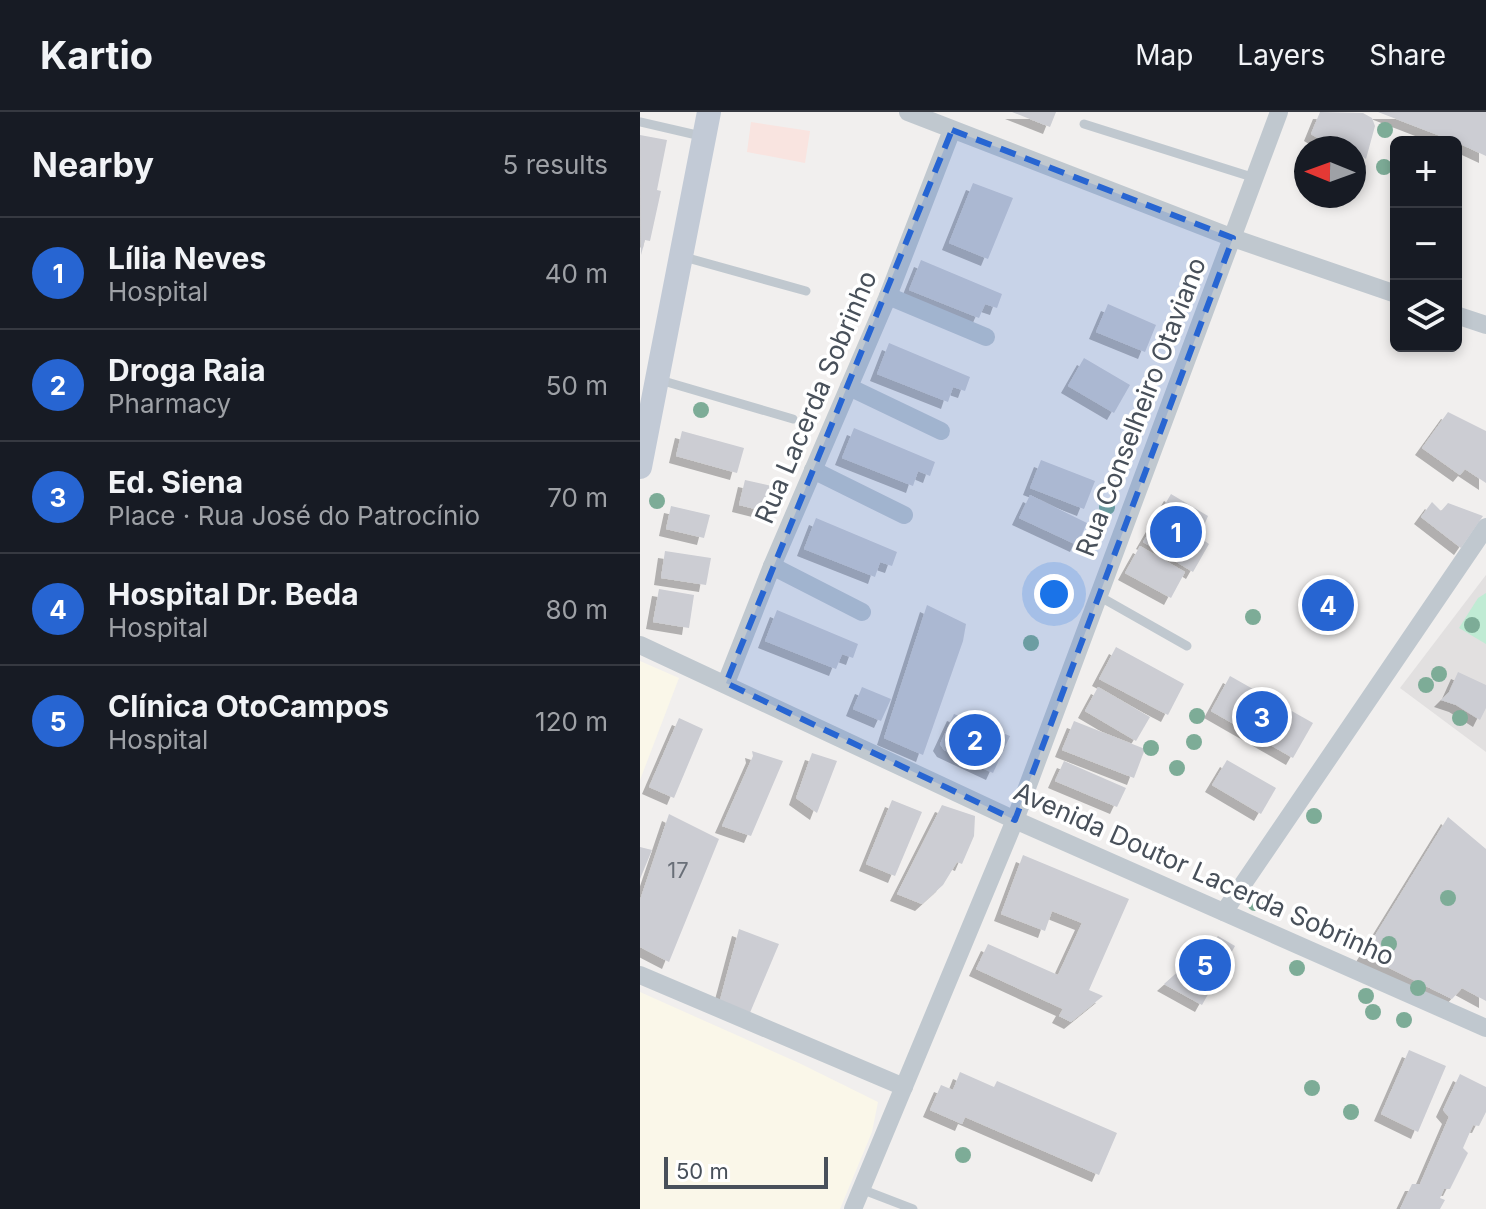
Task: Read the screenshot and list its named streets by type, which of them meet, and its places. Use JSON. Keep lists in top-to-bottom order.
{
  "streets": {
    "street": ["Rua Lacerda Sobrinho", "Rua Conselheiro Otaviano", "Avenida Doutor Lacerda Sobrinho"]
  },
  "crossings": [
    ["Rua Lacerda Sobrinho", "Avenida Doutor Lacerda Sobrinho"],
    ["Rua Conselheiro Otaviano", "Avenida Doutor Lacerda Sobrinho"]
  ],
  "house_numbers": ["17"],
  "scale_bar": "50 m",
  "north": "left",
  "page": {
    "header": "Kartio",
    "nav": ["Map", "Layers", "Share"],
    "heading": ["Nearby", "5 results"],
    "map_buttons": ["+", "−"],
    "list": [
      {
        "mark": "1",
        "name": "Lília Neves",
        "note": "Hospital",
        "value": "40 m"
      },
      {
        "mark": "2",
        "name": "Droga Raia",
        "note": "Pharmacy",
        "value": "50 m"
      },
      {
        "mark": "3",
        "name": "Ed. Siena",
        "note": "Place · Rua José do Patrocínio",
        "value": "70 m"
      },
      {
        "mark": "4",
        "name": "Hospital Dr. Beda",
        "note": "Hospital",
        "value": "80 m"
      },
      {
        "mark": "5",
        "name": "Clínica OtoCampos",
        "note": "Hospital",
        "value": "120 m"
      }
    ],
    "pins": [
      "1",
      "4",
      "3",
      "2",
      "5"
    ],
    "scale": "50 m"
  }
}
